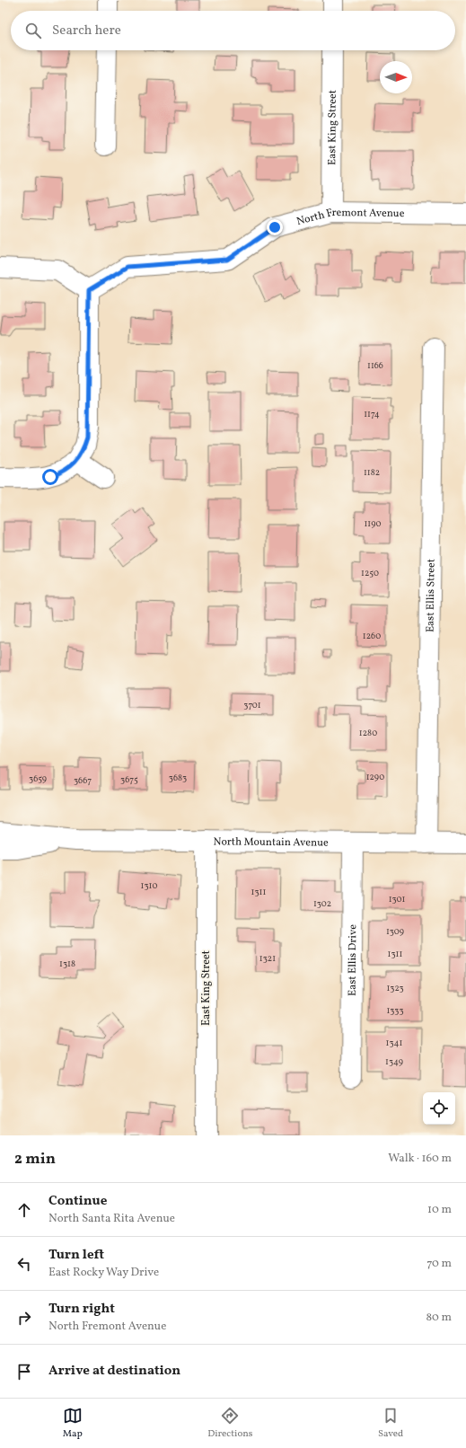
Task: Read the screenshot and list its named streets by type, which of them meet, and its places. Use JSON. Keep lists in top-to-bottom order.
{
  "streets": {
    "street": [
      "East King Street",
      "North Fremont Avenue",
      "East Ellis Street",
      "North Mountain Avenue",
      "East Ellis Drive"
    ]
  },
  "crossings": [
    ["East King Street", "North Fremont Avenue"],
    ["East King Street", "North Mountain Avenue"],
    ["East Ellis Street", "North Mountain Avenue"],
    ["North Mountain Avenue", "East Ellis Drive"]
  ],
  "house_numbers": [
    "1166",
    "1174",
    "1182",
    "1190",
    "1250",
    "1260",
    "3701",
    "1280",
    "1290",
    "3683",
    "3659",
    "3675",
    "3667",
    "1310",
    "1311",
    "1301",
    "1302",
    "1309",
    "1311",
    "1321",
    "1318",
    "1323",
    "1333",
    "1341",
    "1349"
  ],
  "north": "right",
  "page": {
    "search": "Search here",
    "heading": ["2 min", "Walk · 160 m"],
    "list": [
      ["Continue", "North Santa Rita Avenue", "10 m"],
      ["Turn left", "East Rocky Way Drive", "70 m"],
      ["Turn right", "North Fremont Avenue", "80 m"],
      "Arrive at destination"
    ],
    "nav": ["Map", "Directions", "Saved"]
  }
}
